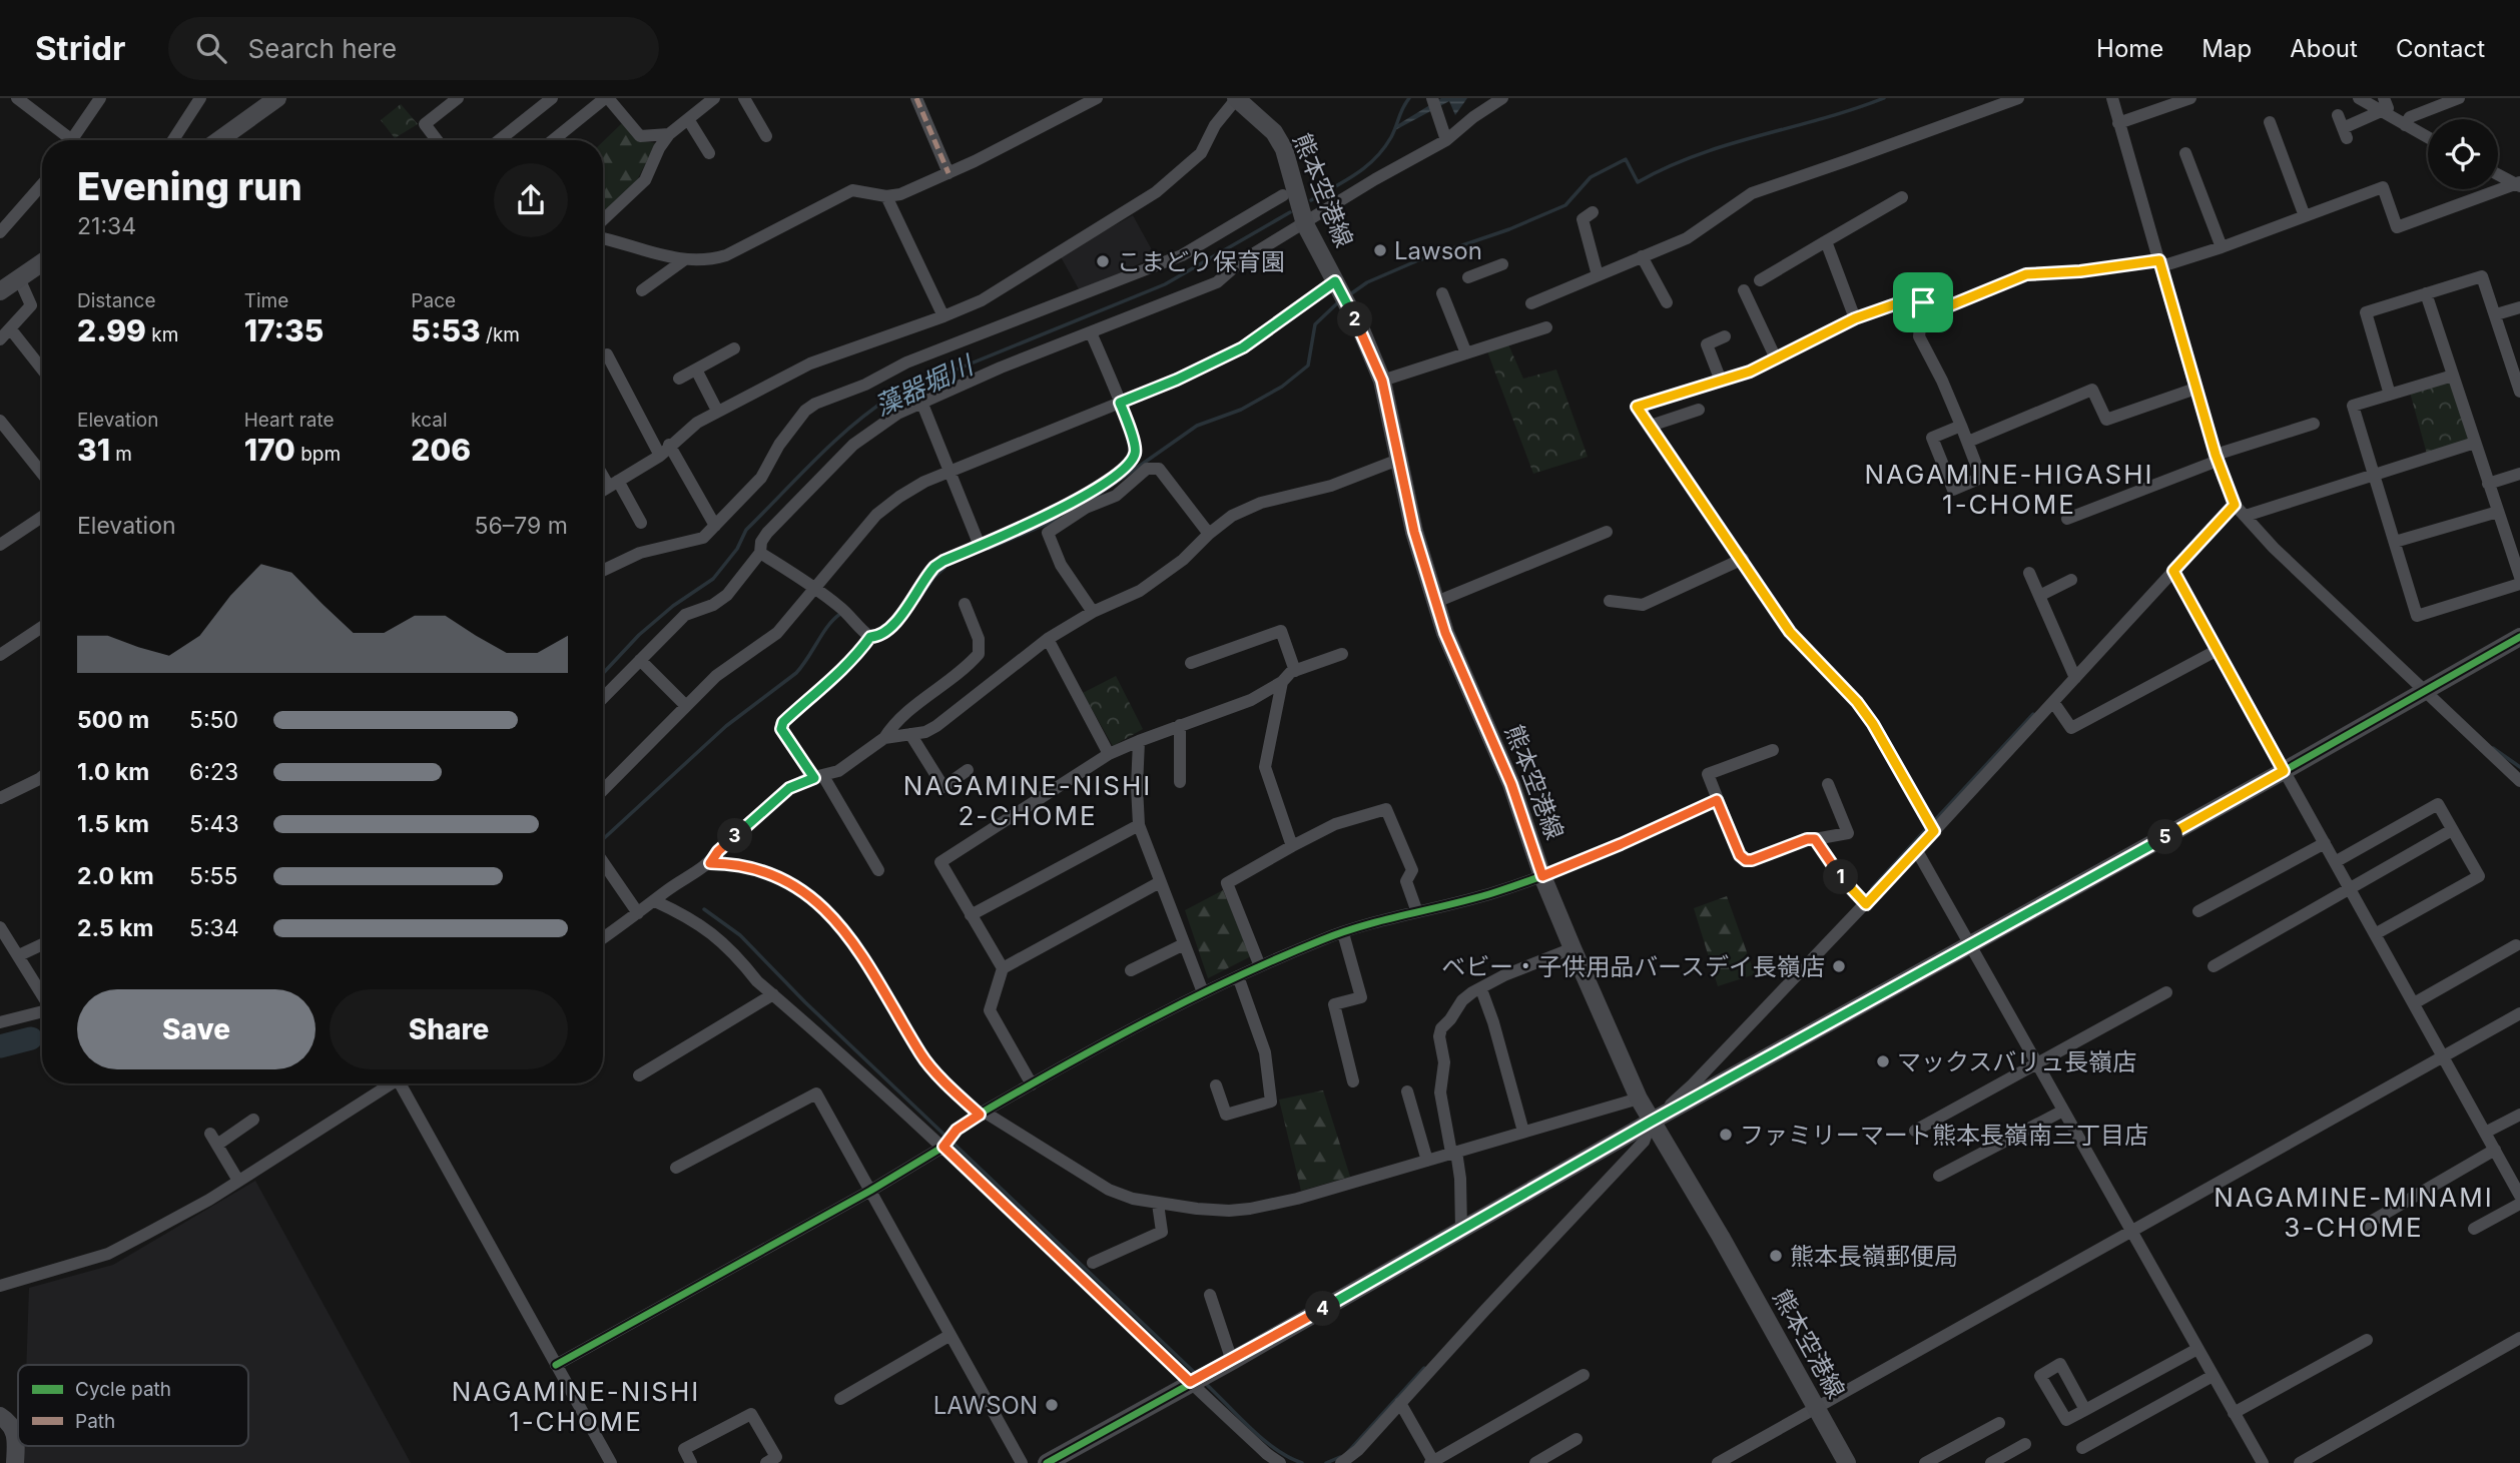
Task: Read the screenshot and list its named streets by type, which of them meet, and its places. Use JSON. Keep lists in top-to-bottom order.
{
  "streets": {
    "street": ["熊本空港線"]
  },
  "districts": [
    "NAGAMINE-HIGASHI 1-CHOME",
    "NAGAMINE-NISHI 2-CHOME",
    "NAGAMINE-MINAMI 3-CHOME",
    "NAGAMINE-NISHI 1-CHOME"
  ],
  "water": ["藻器堀川"],
  "places": [
    "Lawson",
    "こまどり保育園",
    "ベビー・子供用品バースデイ長嶺店",
    "マックスバリュ長嶺店",
    "ファミリーマート熊本長嶺南三丁目店",
    "熊本長嶺郵便局",
    "LAWSON"
  ],
  "legend": ["Cycle path", "Path"],
  "page": {
    "header": "Stridr",
    "search": "Search here",
    "nav": [
      "Home",
      "Map",
      "About",
      "Contact"
    ],
    "heading": ["Evening run", "21:34"],
    "stats": [
      ["Distance", "2.99 km"],
      ["Time", "17:35"],
      ["Pace", "5:53 /km"],
      ["Elevation", "31 m"],
      ["Heart rate", "170 bpm"],
      ["kcal", "206"]
    ],
    "pins": [
      "2",
      "3",
      "5",
      "1",
      "4"
    ],
    "chart": ["Elevation", "56–79 m"],
    "list": [
      {
        "name": "500 m",
        "note": "5:50"
      },
      {
        "name": "1.0 km",
        "note": "6:23"
      },
      {
        "name": "1.5 km",
        "note": "5:43"
      },
      {
        "name": "2.0 km",
        "note": "5:55"
      },
      {
        "name": "2.5 km",
        "note": "5:34"
      }
    ],
    "buttons": ["Save", "Share"]
  }
}
